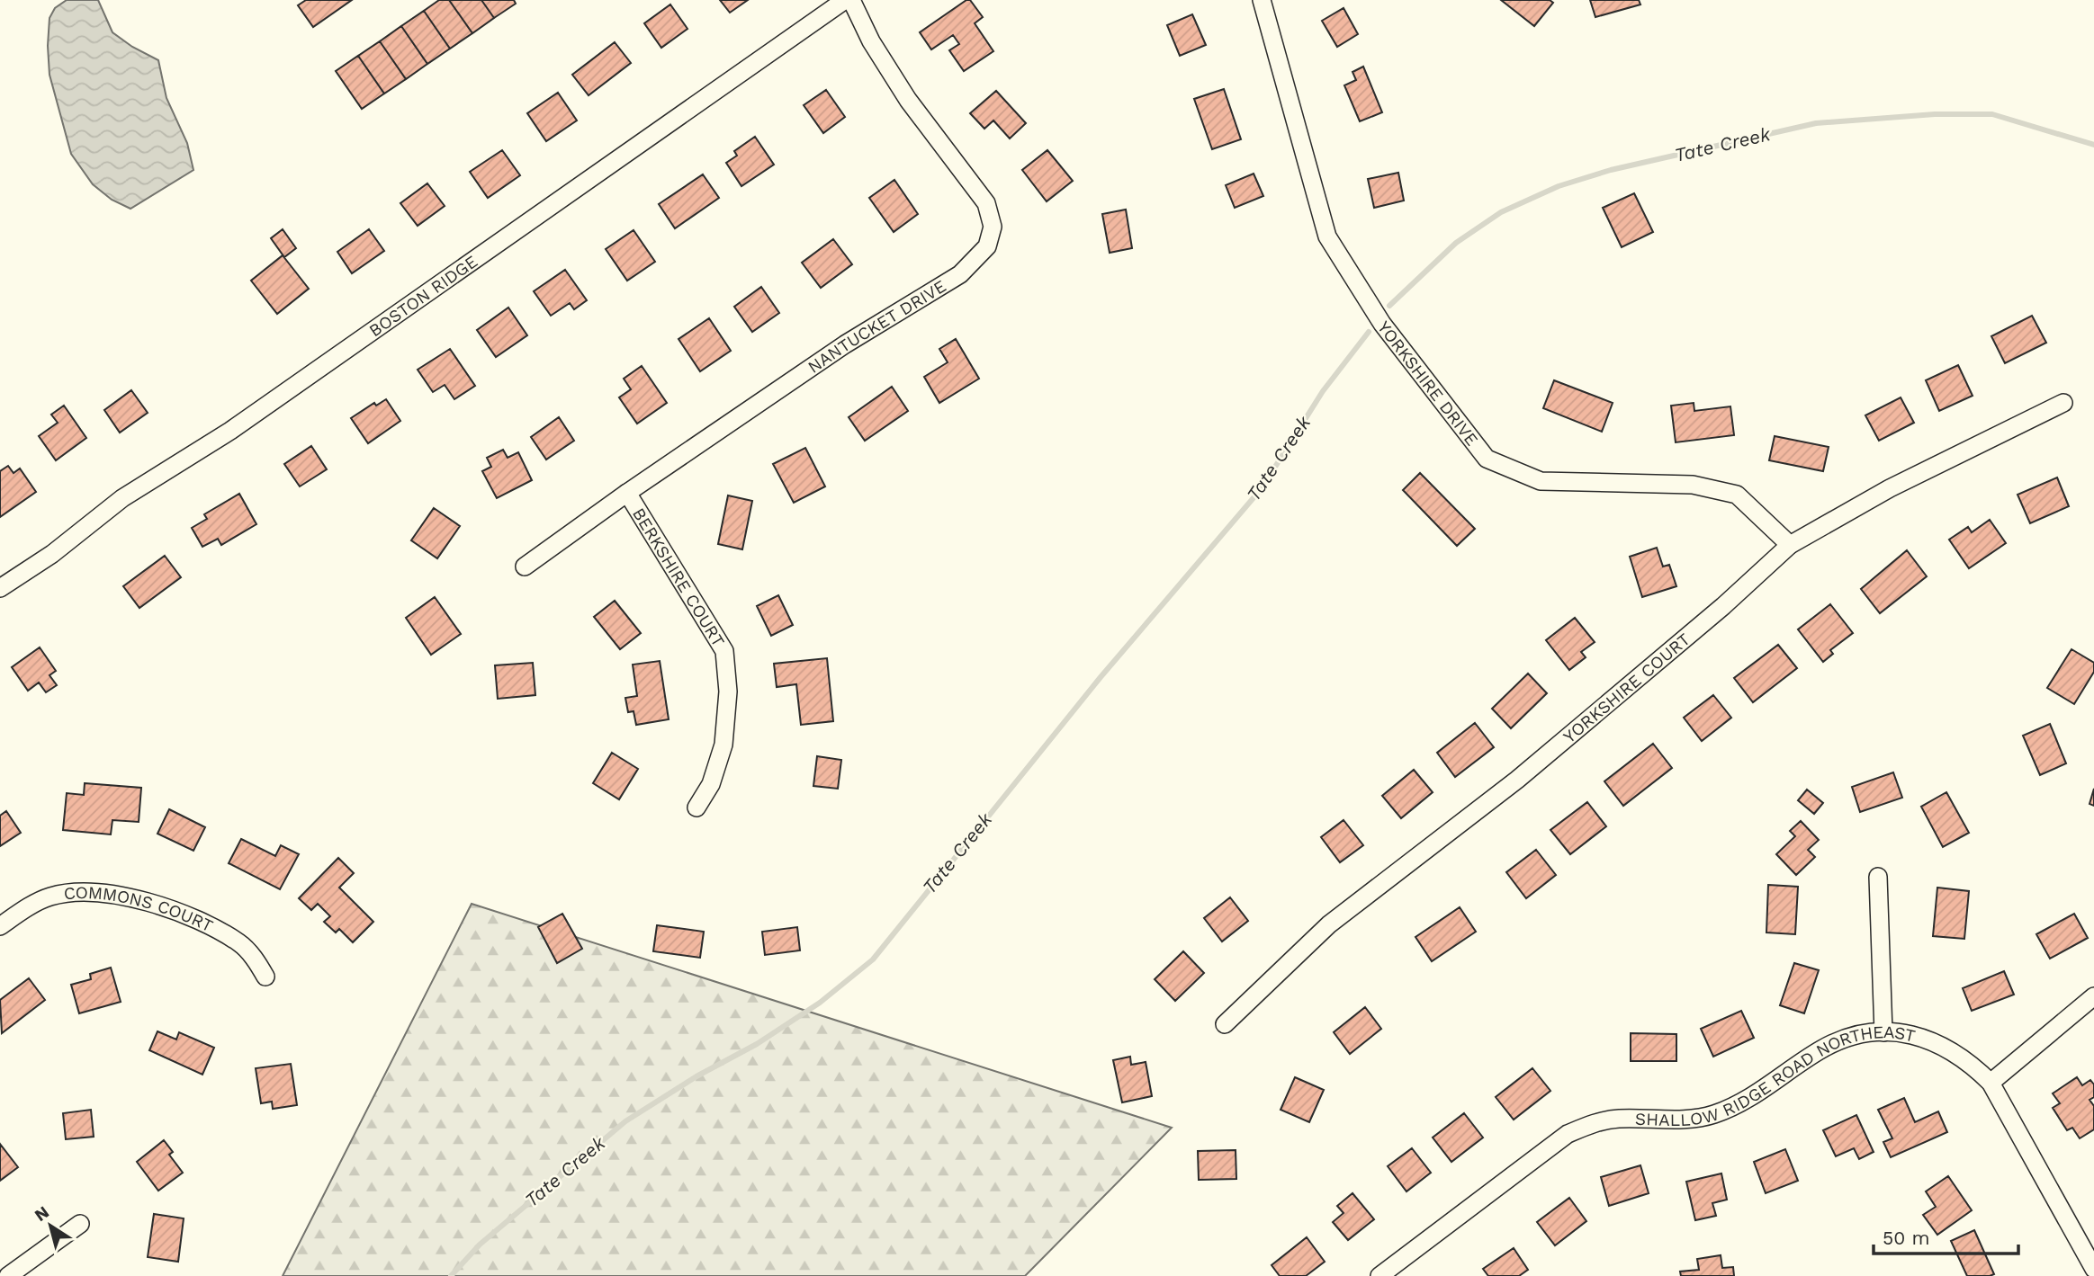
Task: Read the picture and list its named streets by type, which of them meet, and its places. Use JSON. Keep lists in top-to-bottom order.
{
  "streets": {
    "street": [
      "BOSTON RIDGE",
      "NANTUCKET DRIVE",
      "YORKSHIRE DRIVE",
      "BERKSHIRE COURT",
      "YORKSHIRE COURT",
      "COMMONS COURT",
      "SHALLOW RIDGE ROAD NORTHEAST"
    ]
  },
  "crossings": [
    ["NANTUCKET DRIVE", "BERKSHIRE COURT"],
    ["YORKSHIRE DRIVE", "YORKSHIRE COURT"]
  ],
  "water": ["Tate Creek"],
  "scale_bar": "50 m",
  "north": "top left"
}
